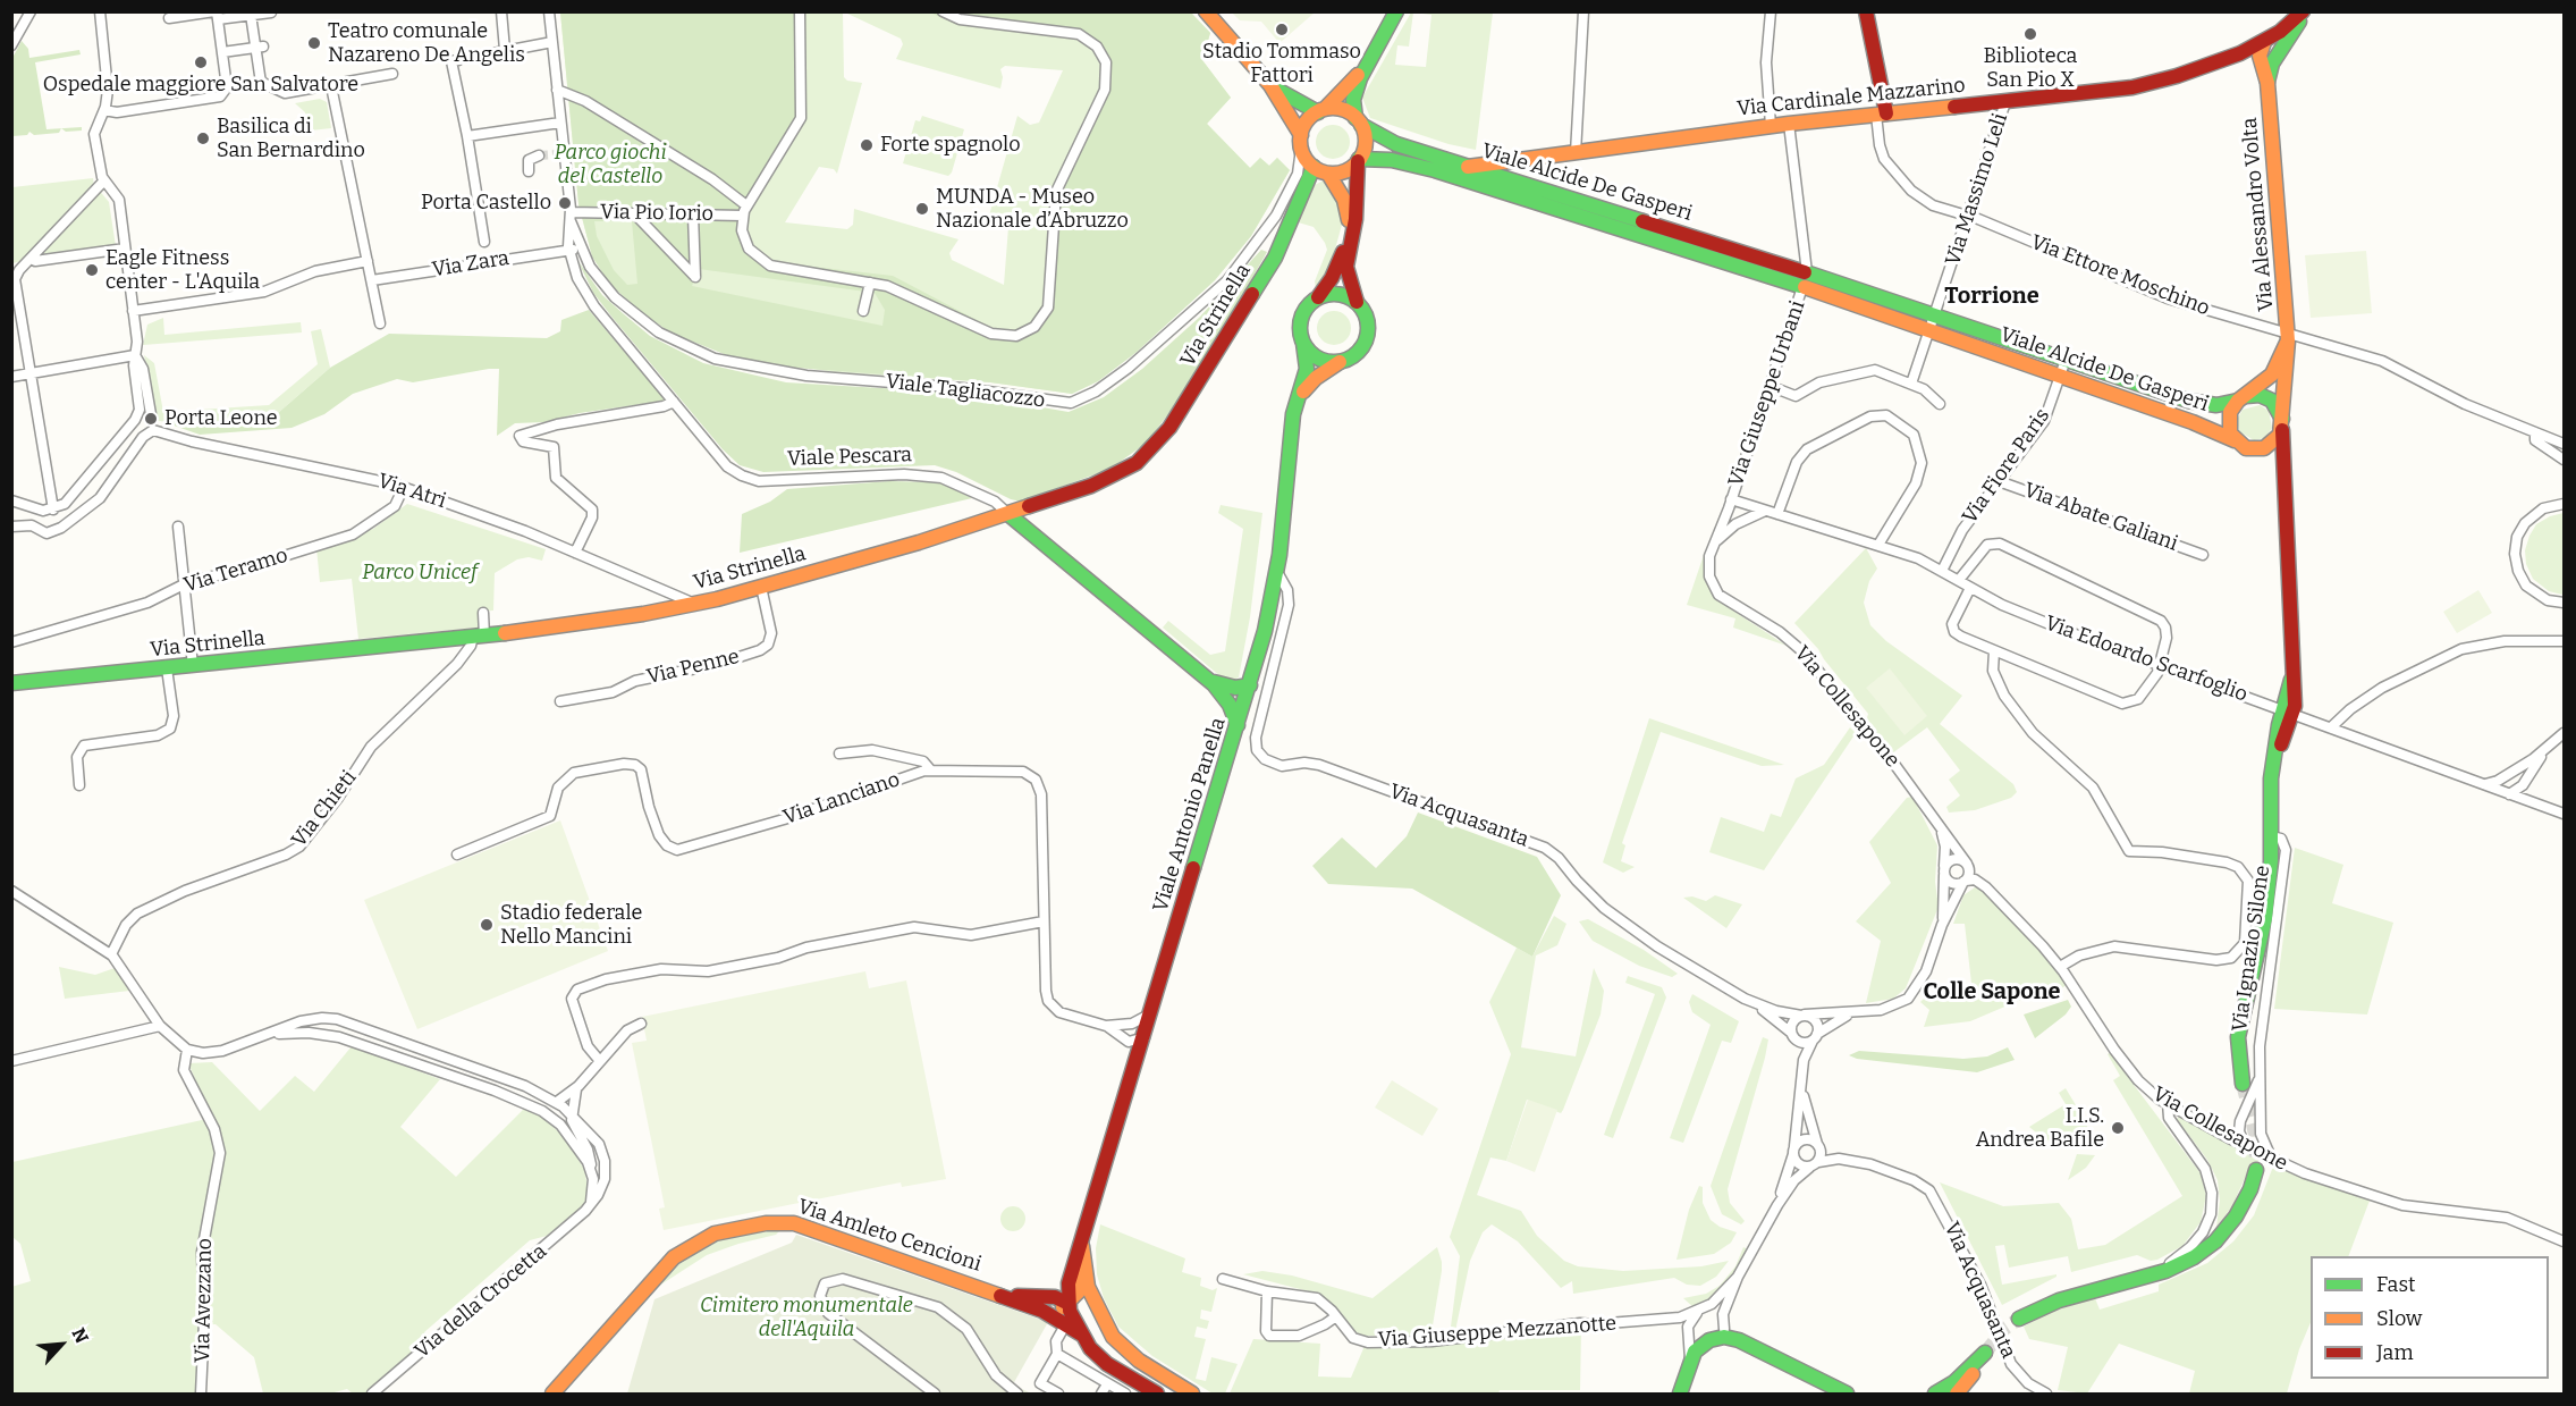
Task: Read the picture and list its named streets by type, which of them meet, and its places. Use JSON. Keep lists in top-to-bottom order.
{
  "streets": {
    "main road": [
      "Via Cardinale Mazzarino",
      "Viale Alcide De Gasperi",
      "Via Alessandro Volta",
      "Via Strinella",
      "Viale Pescara",
      "Viale Antonio Panella",
      "Via Ignazio Silone",
      "Via Amleto Cencioni"
    ],
    "street": [
      "Via Massimo Leli",
      "Via Pio Iorio",
      "Via Zara",
      "Via Ettore Moschino",
      "Viale Tagliacozzo",
      "Via Giuseppe Urbani",
      "Via Fiore Paris",
      "Via Atri",
      "Via Abate Galiani",
      "Via Teramo",
      "Via Edoardo Scarfoglio",
      "Via Penne",
      "Via Collesapone",
      "Via Lanciano",
      "Via Chieti",
      "Via Acquasanta",
      "Via Avezzano",
      "Via della Crocetta",
      "Via Giuseppe Mezzanotte"
    ]
  },
  "crossings": [
    ["Via Cardinale Mazzarino", "Viale Alcide De Gasperi"],
    ["Via Cardinale Mazzarino", "Via Massimo Leli"],
    ["Via Cardinale Mazzarino", "Via Alessandro Volta"],
    ["Via Cardinale Mazzarino", "Via Ettore Moschino"],
    ["Via Cardinale Mazzarino", "Via Giuseppe Urbani"],
    ["Viale Alcide De Gasperi", "Via Massimo Leli"],
    ["Viale Alcide De Gasperi", "Via Alessandro Volta"],
    ["Viale Alcide De Gasperi", "Via Strinella"],
    ["Viale Alcide De Gasperi", "Viale Tagliacozzo"],
    ["Viale Alcide De Gasperi", "Via Giuseppe Urbani"],
    ["Viale Alcide De Gasperi", "Via Fiore Paris"],
    ["Via Massimo Leli", "Via Ettore Moschino"],
    ["Via Pio Iorio", "Viale Tagliacozzo"],
    ["Via Pio Iorio", "Viale Pescara"],
    ["Via Alessandro Volta", "Via Ettore Moschino"],
    ["Via Alessandro Volta", "Via Edoardo Scarfoglio"],
    ["Via Alessandro Volta", "Via Ignazio Silone"],
    ["Via Zara", "Viale Tagliacozzo"],
    ["Via Zara", "Viale Pescara"],
    ["Via Strinella", "Viale Tagliacozzo"],
    ["Via Strinella", "Viale Pescara"],
    ["Via Strinella", "Via Atri"],
    ["Via Strinella", "Via Penne"],
    ["Via Strinella", "Via Chieti"],
    ["Viale Tagliacozzo", "Viale Pescara"],
    ["Via Giuseppe Urbani", "Via Edoardo Scarfoglio"],
    ["Via Giuseppe Urbani", "Via Collesapone"],
    ["Viale Pescara", "Viale Antonio Panella"],
    ["Via Fiore Paris", "Via Abate Galiani"],
    ["Via Fiore Paris", "Via Edoardo Scarfoglio"],
    ["Via Atri", "Via Teramo"],
    ["Via Edoardo Scarfoglio", "Via Collesapone"],
    ["Via Edoardo Scarfoglio", "Via Ignazio Silone"],
    ["Via Lanciano", "Viale Antonio Panella"],
    ["Viale Antonio Panella", "Via Acquasanta"],
    ["Viale Antonio Panella", "Via Amleto Cencioni"],
    ["Via Acquasanta", "Via Giuseppe Mezzanotte"]
  ],
  "districts": ["Torrione", "Colle Sapone"],
  "parks": ["Parco giochi del Castello", "Parco Unicef", "Cimitero monumentale dell'Aquila"],
  "places": [
    "Stadio Tommaso Fattori",
    "Biblioteca San Pio X",
    "Teatro comunale Nazareno De Angelis",
    "Ospedale maggiore San Salvatore",
    "Basilica di San Bernardino",
    "Forte spagnolo",
    "Porta Castello",
    "MUNDA - Museo Nazionale d’Abruzzo",
    "Eagle Fitness center - L'Aquila",
    "Porta Leone",
    "Stadio federale Nello Mancini",
    "I.I.S. Andrea Bafile"
  ],
  "legend": ["Fast", "Slow", "Jam"],
  "north": "top right"
}
